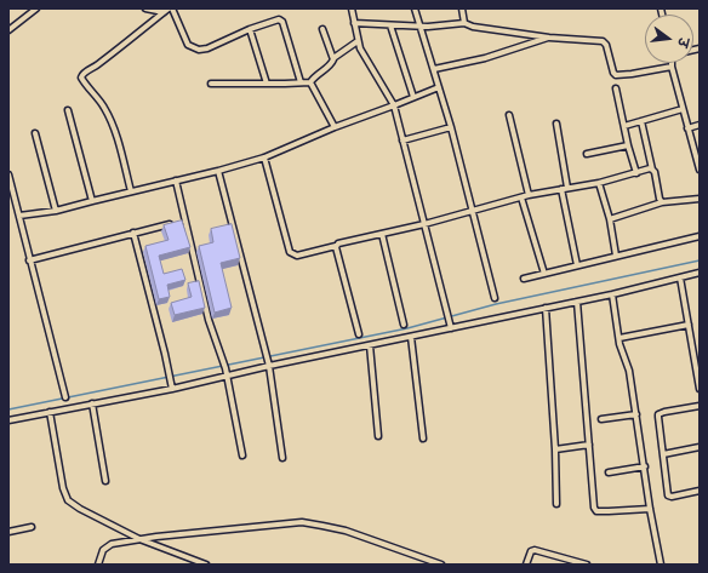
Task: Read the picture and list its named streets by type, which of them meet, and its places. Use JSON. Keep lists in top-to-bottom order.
{
  "north": "right"
}
